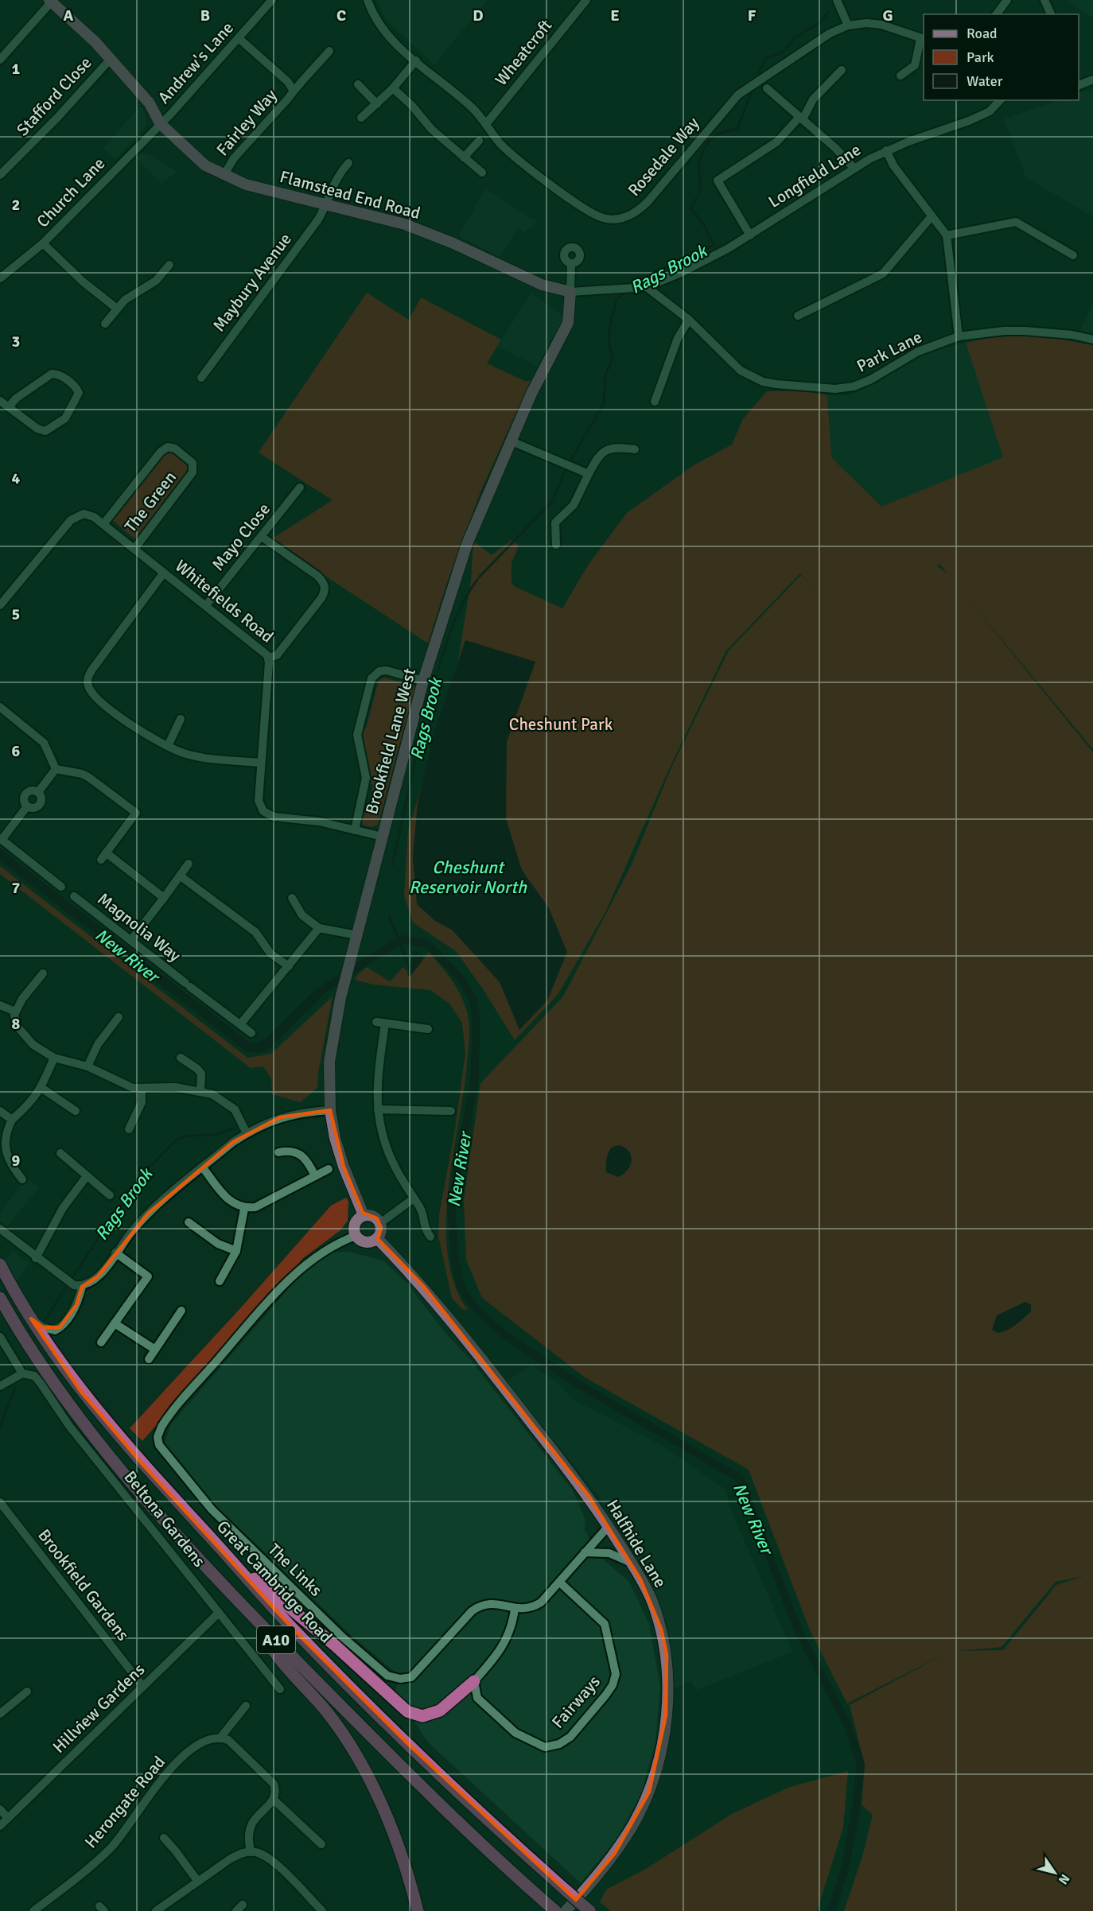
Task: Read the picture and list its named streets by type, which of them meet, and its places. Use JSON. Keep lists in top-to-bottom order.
{
  "streets": {
    "highway": ["Great Cambridge Road", "A10"],
    "main road": ["Flamstead End Road", "Brookfield Lane West", "Halfhide Lane"],
    "street": [
      "Wheatcroft",
      "Andrew's Lane",
      "Stafford Close",
      "Fairley Way",
      "Rosedale Way",
      "Longfield Lane",
      "Church Lane",
      "Maybury Avenue",
      "Park Lane",
      "The Green",
      "Mayo Close",
      "Whitefields Road",
      "Magnolia Way",
      "Beltona Gardens",
      "The Links",
      "Brookfield Gardens",
      "Fairways",
      "Hillview Gardens",
      "Herongate Road"
    ]
  },
  "crossings": [
    ["Wheatcroft", "Rosedale Way"],
    ["Andrew's Lane", "Fairley Way"],
    ["Andrew's Lane", "Church Lane"],
    ["Andrew's Lane", "Flamstead End Road"],
    ["Stafford Close", "Flamstead End Road"],
    ["Fairley Way", "Flamstead End Road"],
    ["Longfield Lane", "Park Lane"],
    ["Church Lane", "Flamstead End Road"],
    ["Flamstead End Road", "Maybury Avenue"],
    ["Flamstead End Road", "Brookfield Lane West"],
    ["The Green", "Whitefields Road"],
    ["Mayo Close", "Whitefields Road"],
    ["Whitefields Road", "Brookfield Lane West"],
    ["Brookfield Lane West", "Halfhide Lane"],
    ["Brookfield Lane West", "The Links"],
    ["Beltona Gardens", "Hillview Gardens"],
    ["Halfhide Lane", "The Links"],
    ["The Links", "Fairways"],
    ["Brookfield Gardens", "Hillview Gardens"]
  ],
  "water": ["Rags Brook", "Cheshunt Reservoir North", "New River"],
  "parks": ["Cheshunt Park"],
  "legend": ["Road", "Park", "Water"],
  "north": "bottom right",
  "grid": {
    "columns": [
      "A",
      "B",
      "C",
      "D",
      "E",
      "F",
      "G"
    ],
    "rows": [
      "1",
      "2",
      "3",
      "4",
      "5",
      "6",
      "7",
      "8",
      "9"
    ]
  }
}
